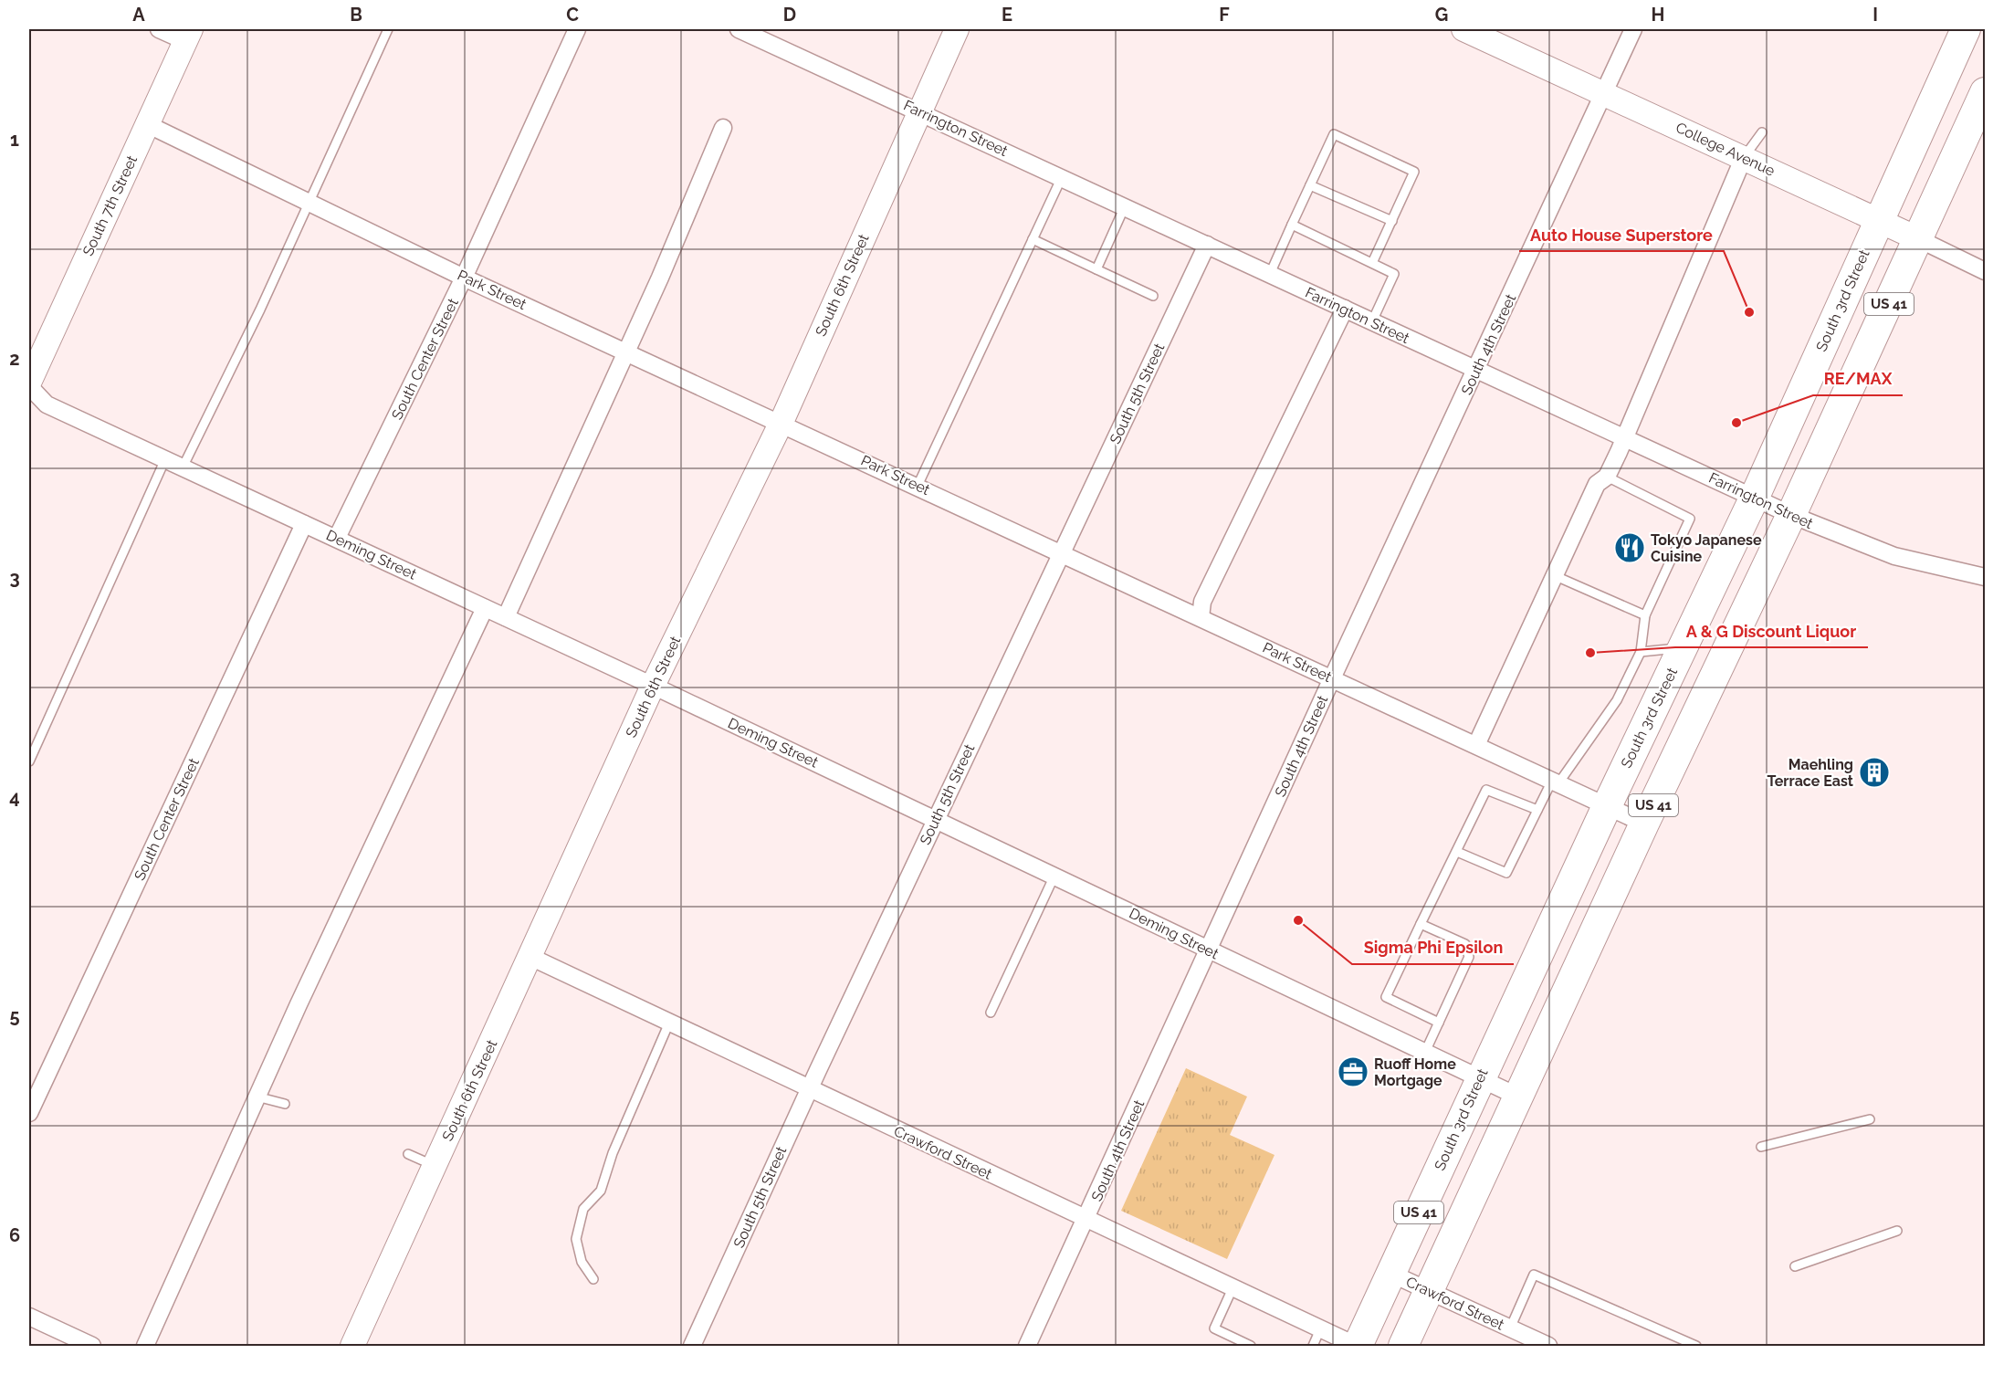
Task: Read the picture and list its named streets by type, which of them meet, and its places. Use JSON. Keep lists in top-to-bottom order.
{
  "streets": {
    "highway": ["South 3rd Street", "US 41"],
    "street": [
      "Farrington Street",
      "College Avenue",
      "South 7th Street",
      "South 6th Street",
      "Park Street",
      "South 4th Street",
      "South Center Street",
      "South 5th Street",
      "Deming Street",
      "Crawford Street"
    ]
  },
  "crossings": [
    ["Farrington Street", "South 6th Street"],
    ["Farrington Street", "South 3rd Street"],
    ["Farrington Street", "US 41"],
    ["Farrington Street", "South 4th Street"],
    ["Farrington Street", "South 5th Street"],
    ["College Avenue", "South 3rd Street"],
    ["College Avenue", "US 41"],
    ["College Avenue", "South 4th Street"],
    ["South 7th Street", "Park Street"],
    ["South 7th Street", "Deming Street"],
    ["South 6th Street", "Park Street"],
    ["South 6th Street", "Deming Street"],
    ["South 6th Street", "Crawford Street"],
    ["Park Street", "South 3rd Street"],
    ["Park Street", "US 41"],
    ["Park Street", "South 4th Street"],
    ["Park Street", "South Center Street"],
    ["Park Street", "South 5th Street"],
    ["South 3rd Street", "Deming Street"],
    ["South 3rd Street", "Crawford Street"],
    ["US 41", "Deming Street"],
    ["US 41", "Crawford Street"],
    ["South 4th Street", "Deming Street"],
    ["South 4th Street", "Crawford Street"],
    ["South Center Street", "Deming Street"],
    ["South 5th Street", "Deming Street"],
    ["South 5th Street", "Crawford Street"]
  ],
  "places": {
    "other": [
      "Auto House Superstore",
      "RE/MAX",
      "A & G Discount Liquor",
      "Sigma Phi Epsilon"
    ],
    "restaurant": ["Tokyo Japanese Cuisine"],
    "building": ["Maehling Terrace East"],
    "office": ["Ruoff Home Mortgage"]
  },
  "grid": {
    "columns": [
      "A",
      "B",
      "C",
      "D",
      "E",
      "F",
      "G",
      "H",
      "I"
    ],
    "rows": [
      "1",
      "2",
      "3",
      "4",
      "5",
      "6"
    ]
  }
}
